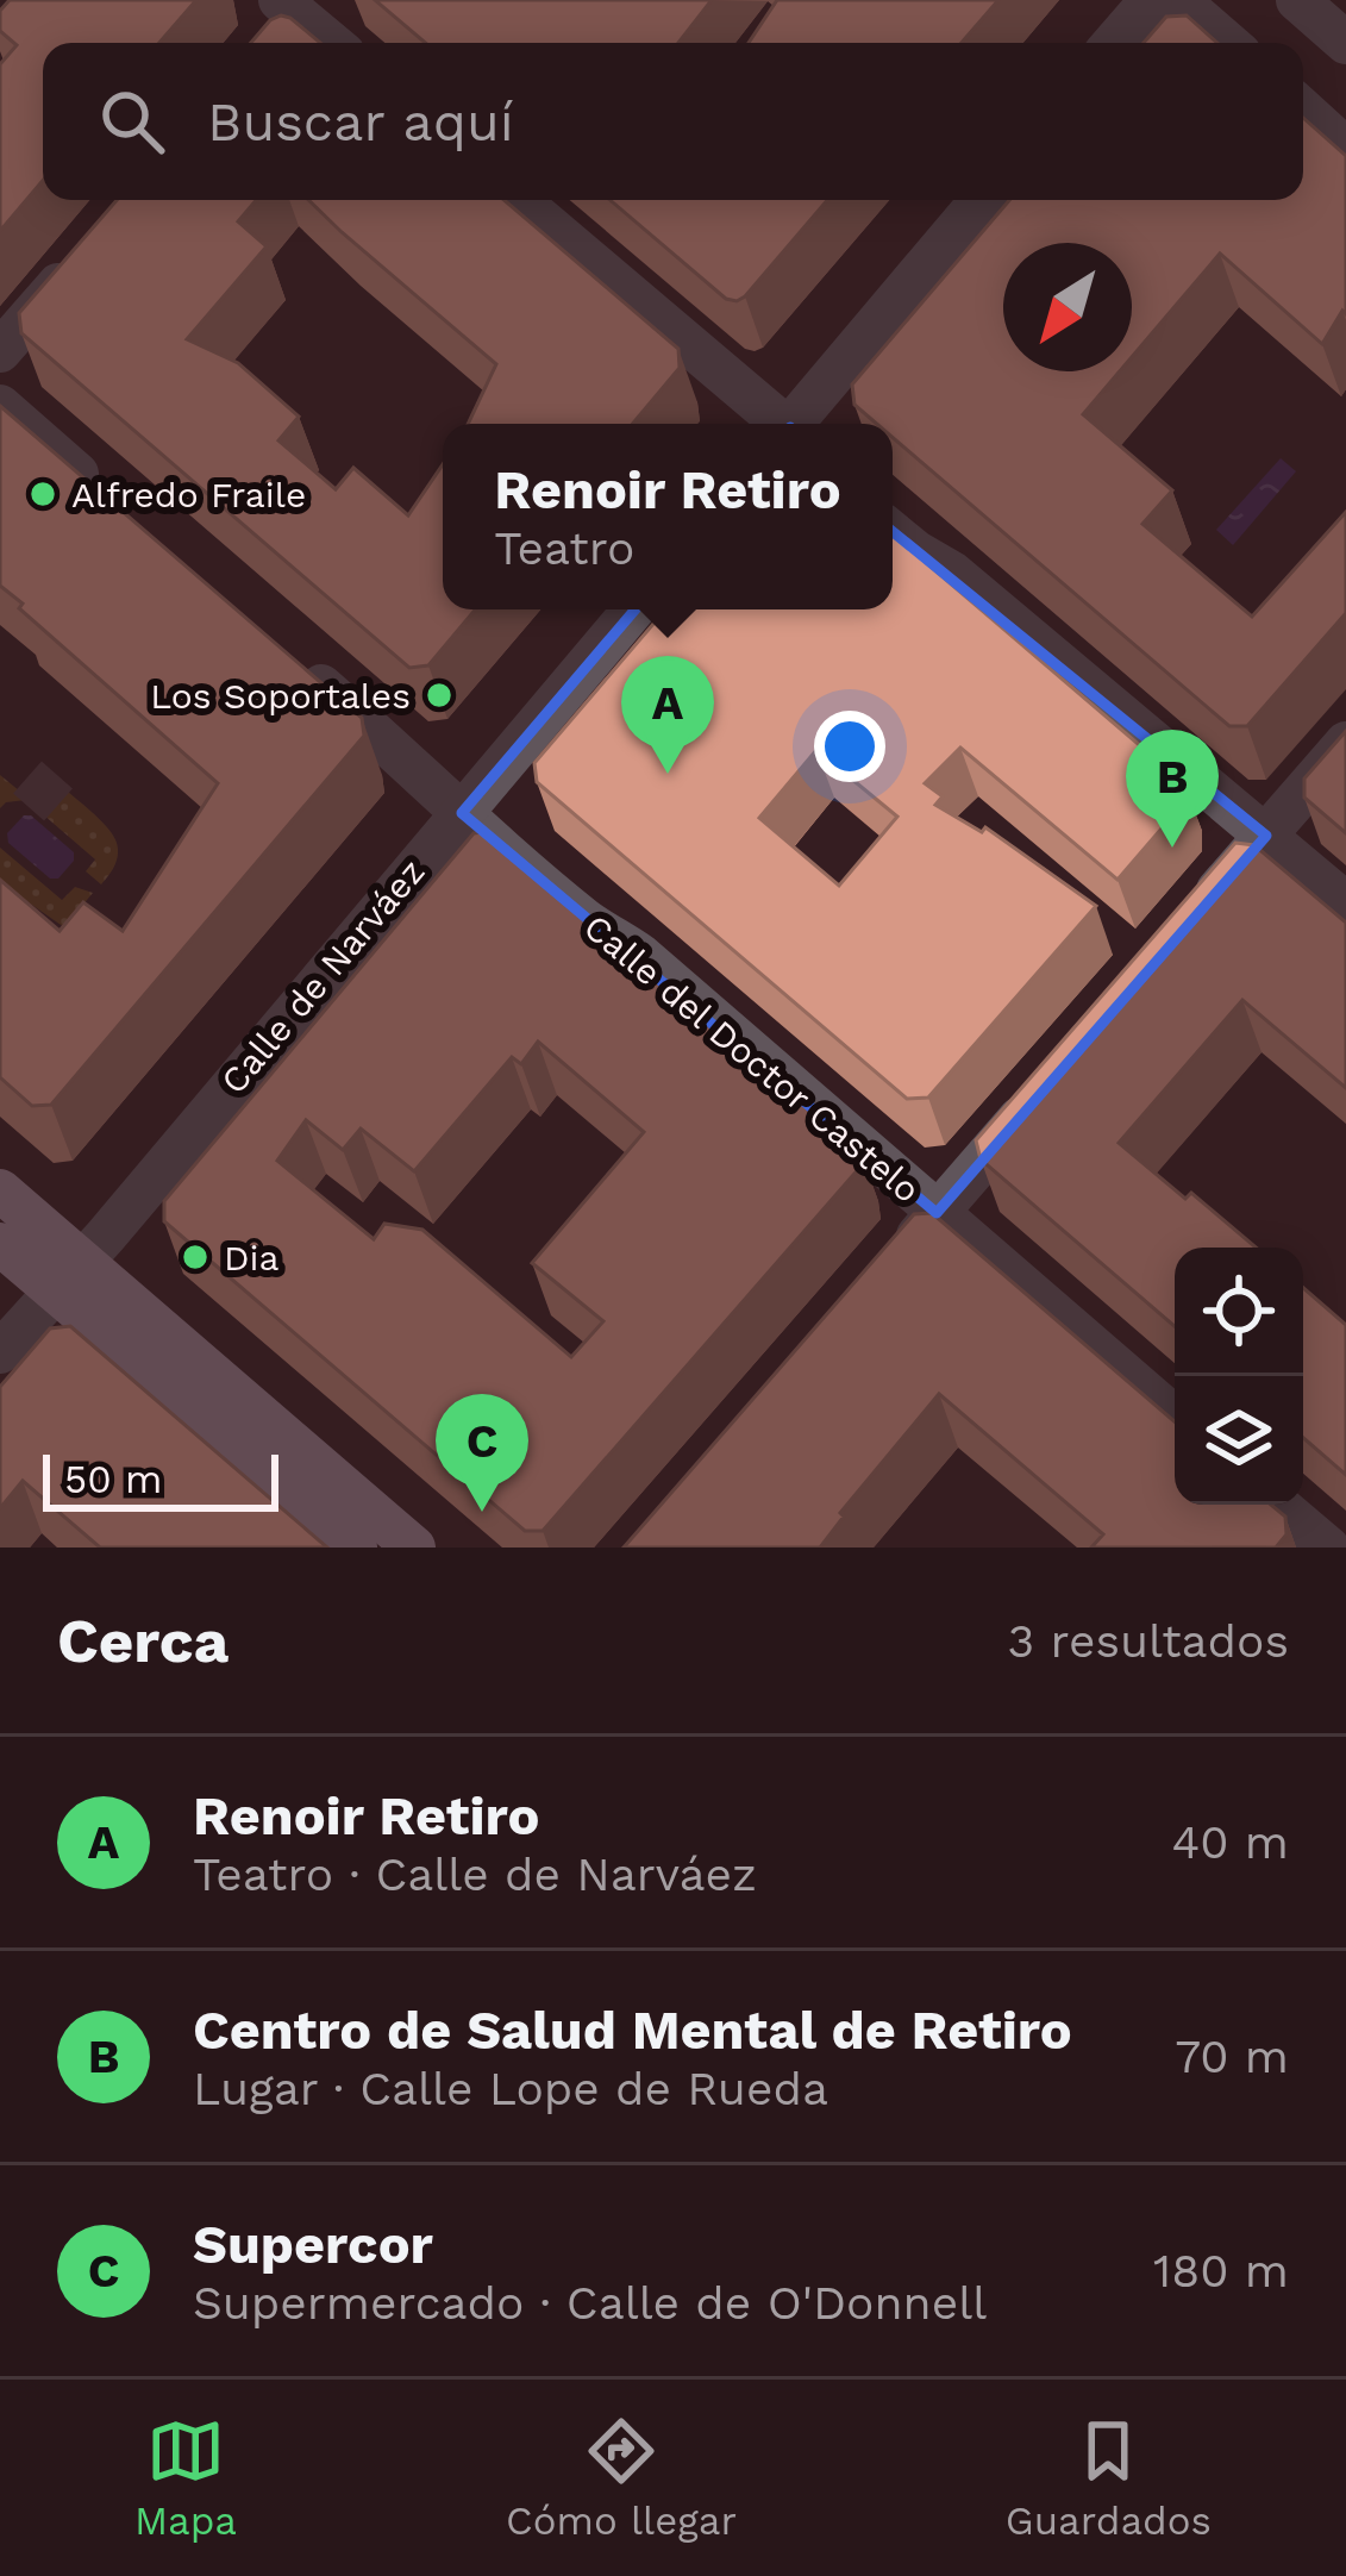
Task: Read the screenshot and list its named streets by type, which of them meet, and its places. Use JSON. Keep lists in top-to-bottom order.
{
  "streets": {
    "street": ["Calle de Narváez", "Calle del Doctor Castelo"]
  },
  "crossings": [
    ["Calle de Narváez", "Calle del Doctor Castelo"]
  ],
  "places": ["Alfredo Fraile", "Los Soportales", "Dia"],
  "scale_bar": "50 m",
  "north": "bottom left",
  "page": {
    "search": "Buscar aquí",
    "popup": ["Renoir Retiro", "Teatro"],
    "pins": ["A", "B", "C"],
    "scale": "50 m",
    "heading": ["Cerca", "3 resultados"],
    "list": [
      {
        "mark": "A",
        "name": "Renoir Retiro",
        "note": "Teatro · Calle de Narváez",
        "value": "40 m"
      },
      {
        "mark": "B",
        "name": "Centro de Salud Mental de Retiro",
        "note": "Lugar · Calle Lope de Rueda",
        "value": "70 m"
      },
      {
        "mark": "C",
        "name": "Supercor",
        "note": "Supermercado · Calle de O'Donnell",
        "value": "180 m"
      }
    ],
    "nav": ["Mapa", "Cómo llegar", "Guardados"]
  }
}
